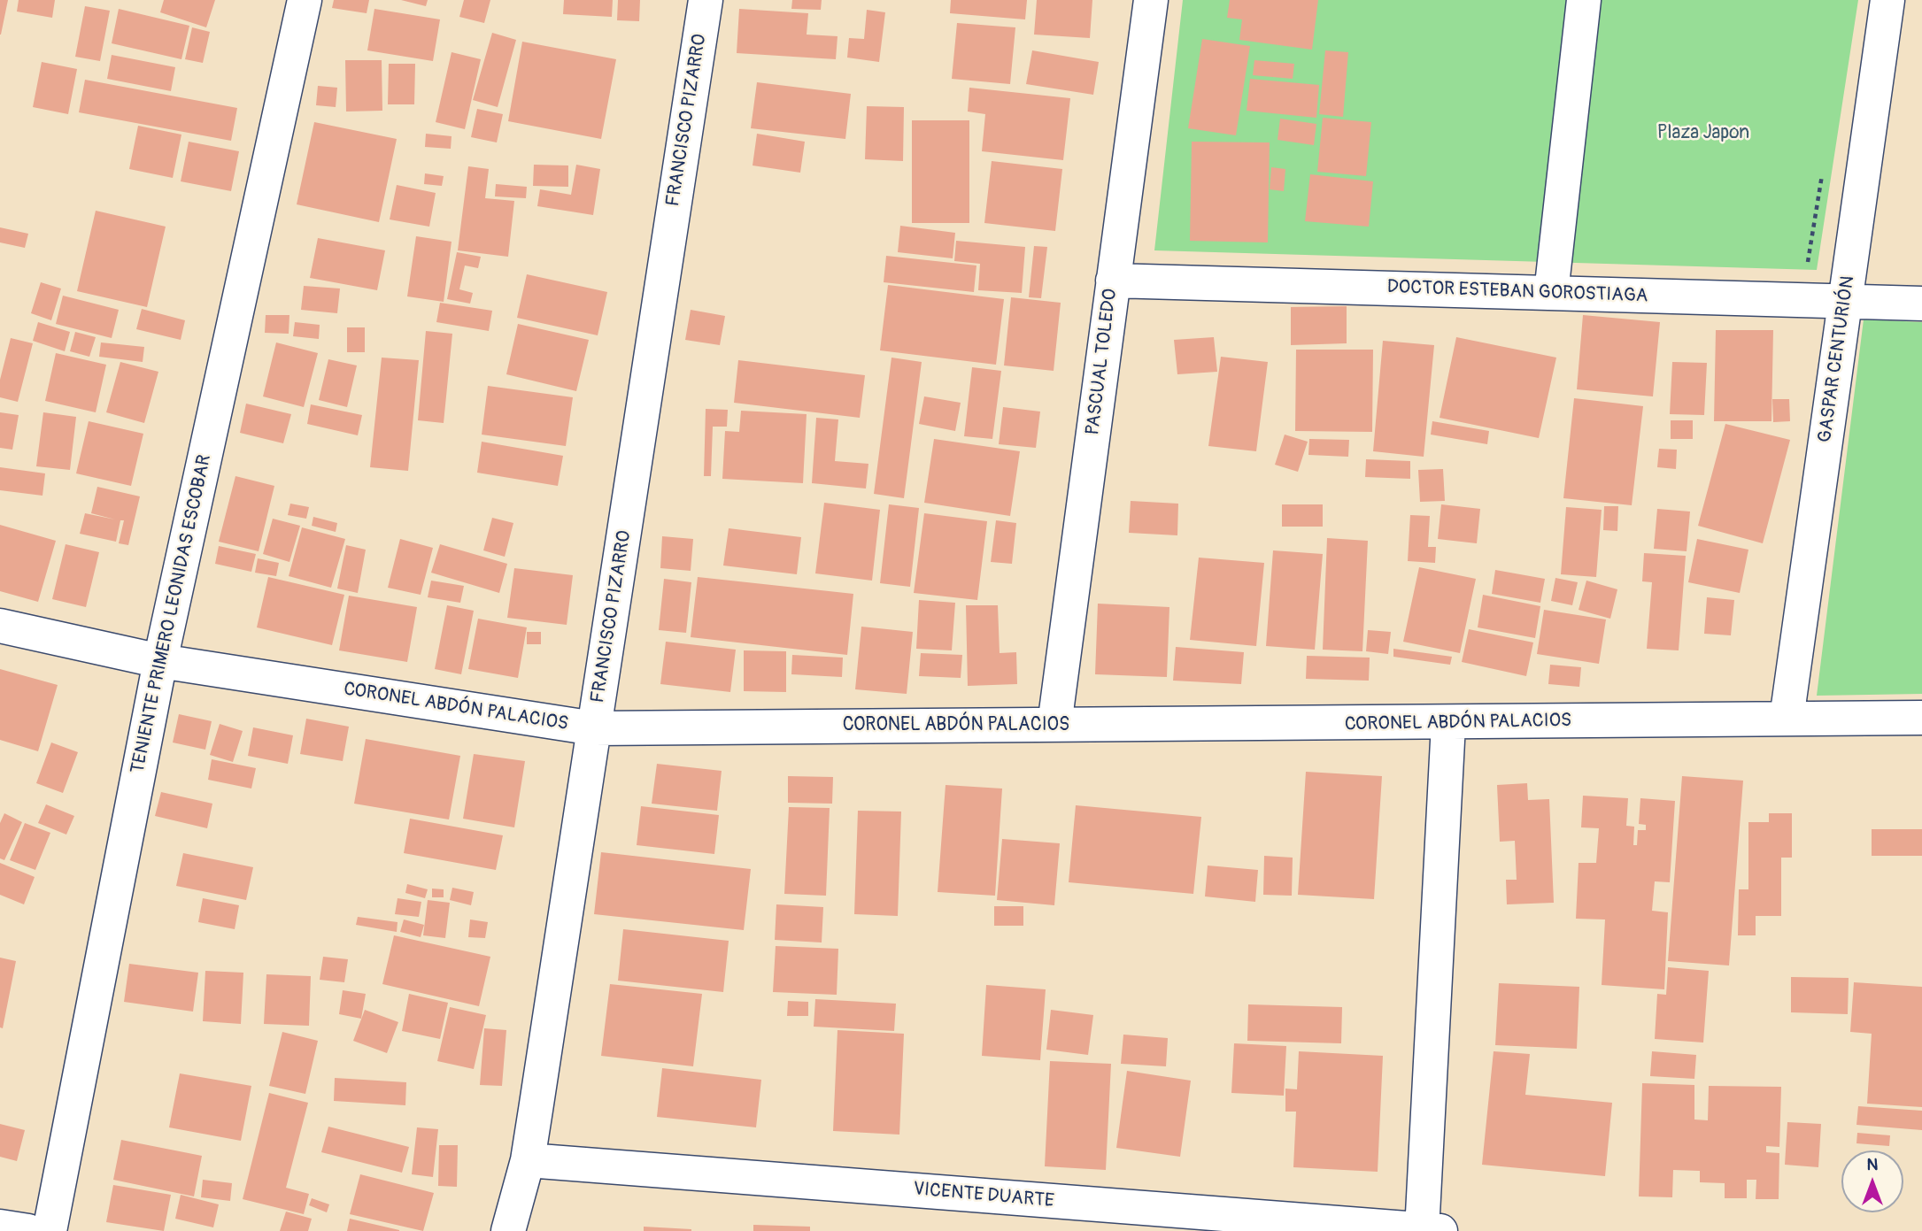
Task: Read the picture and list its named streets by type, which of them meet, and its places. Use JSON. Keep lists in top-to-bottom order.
{
  "streets": {
    "street": [
      "FRANCISCO PIZARRO",
      "DOCTOR ESTEBAN GOROSTIAGA",
      "GASPAR CENTURIÓN",
      "PASCUAL TOLEDO",
      "TENIENTE PRIMERO LEONIDAS ESCOBAR",
      "CORONEL ABDÓN PALACIOS",
      "VICENTE DUARTE"
    ]
  },
  "crossings": [
    ["FRANCISCO PIZARRO", "CORONEL ABDÓN PALACIOS"],
    ["FRANCISCO PIZARRO", "VICENTE DUARTE"],
    ["DOCTOR ESTEBAN GOROSTIAGA", "GASPAR CENTURIÓN"],
    ["DOCTOR ESTEBAN GOROSTIAGA", "PASCUAL TOLEDO"],
    ["GASPAR CENTURIÓN", "CORONEL ABDÓN PALACIOS"],
    ["PASCUAL TOLEDO", "CORONEL ABDÓN PALACIOS"],
    ["TENIENTE PRIMERO LEONIDAS ESCOBAR", "CORONEL ABDÓN PALACIOS"]
  ],
  "parks": ["Plaza Japon"],
  "north": "top"
}
